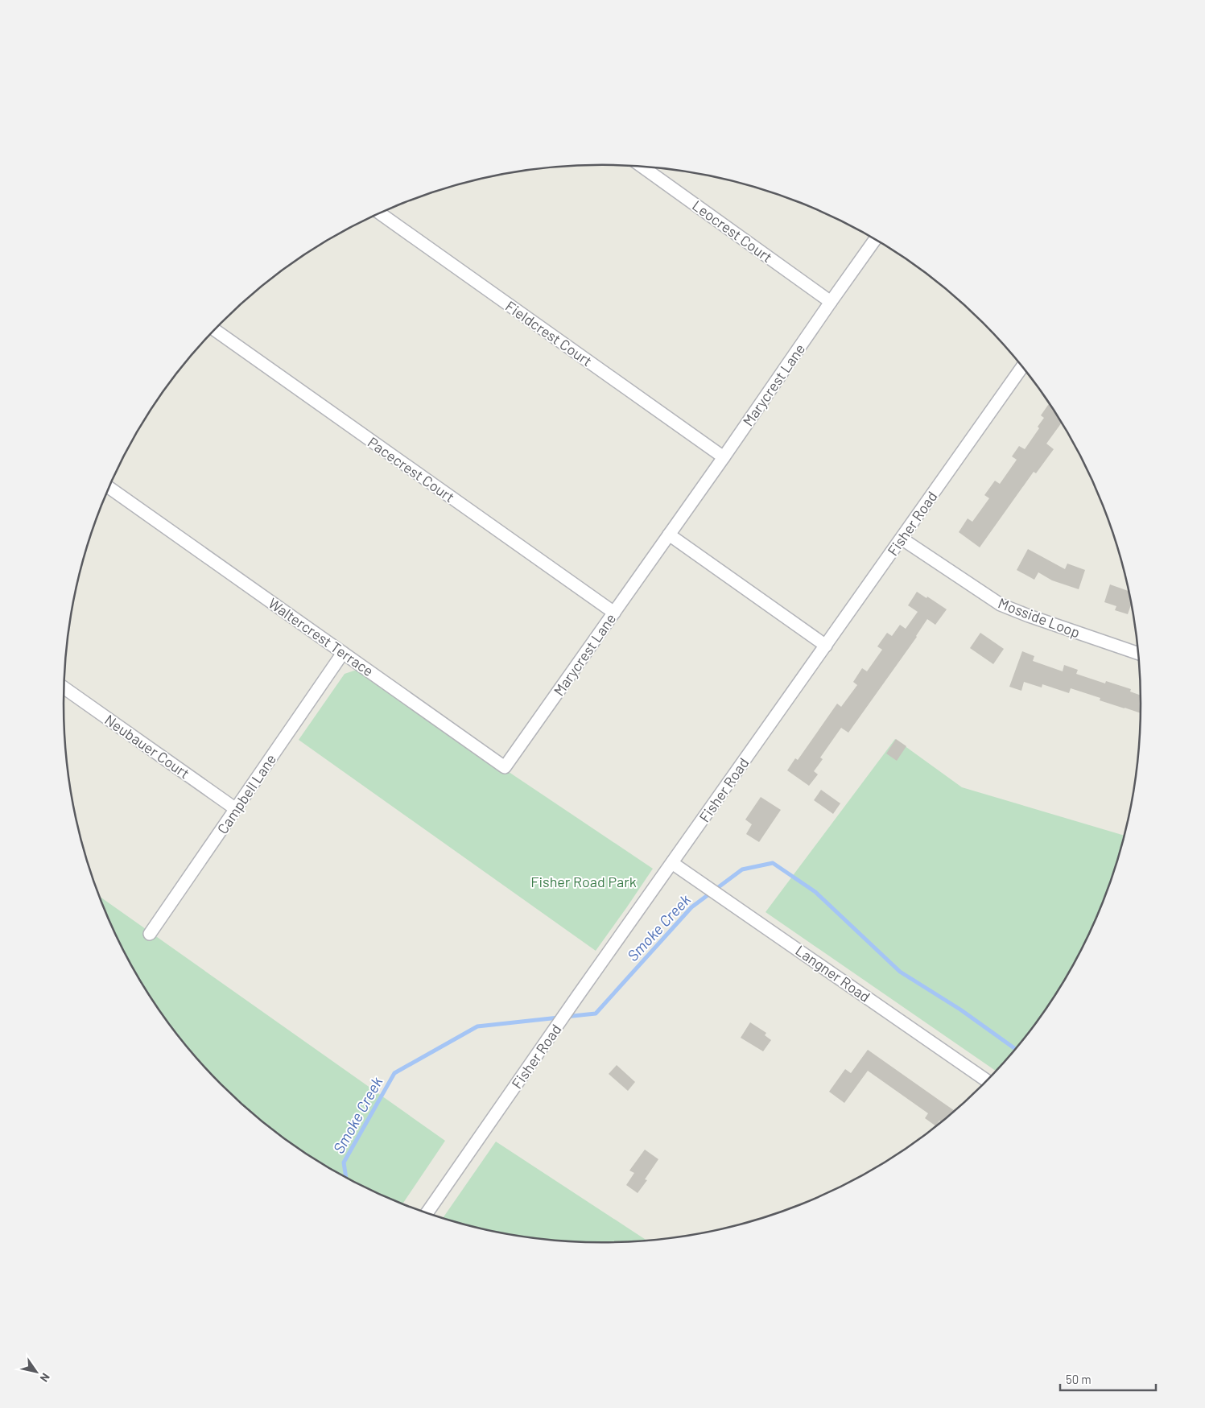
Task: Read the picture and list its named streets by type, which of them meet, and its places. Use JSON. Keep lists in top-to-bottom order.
{
  "streets": {
    "street": [
      "Leocrest Court",
      "Fieldcrest Court",
      "Marycrest Lane",
      "Pacecrest Court",
      "Fisher Road",
      "Mosside Loop",
      "Waltercrest Terrace",
      "Neubauer Court",
      "Campbell Lane",
      "Langner Road"
    ]
  },
  "crossings": [
    ["Leocrest Court", "Marycrest Lane"],
    ["Fieldcrest Court", "Marycrest Lane"],
    ["Marycrest Lane", "Pacecrest Court"],
    ["Marycrest Lane", "Waltercrest Terrace"],
    ["Fisher Road", "Mosside Loop"],
    ["Fisher Road", "Langner Road"],
    ["Waltercrest Terrace", "Campbell Lane"],
    ["Neubauer Court", "Campbell Lane"]
  ],
  "water": ["Smoke Creek"],
  "parks": ["Fisher Road Park"],
  "scale_bar": "50 m",
  "north": "bottom right"
}
